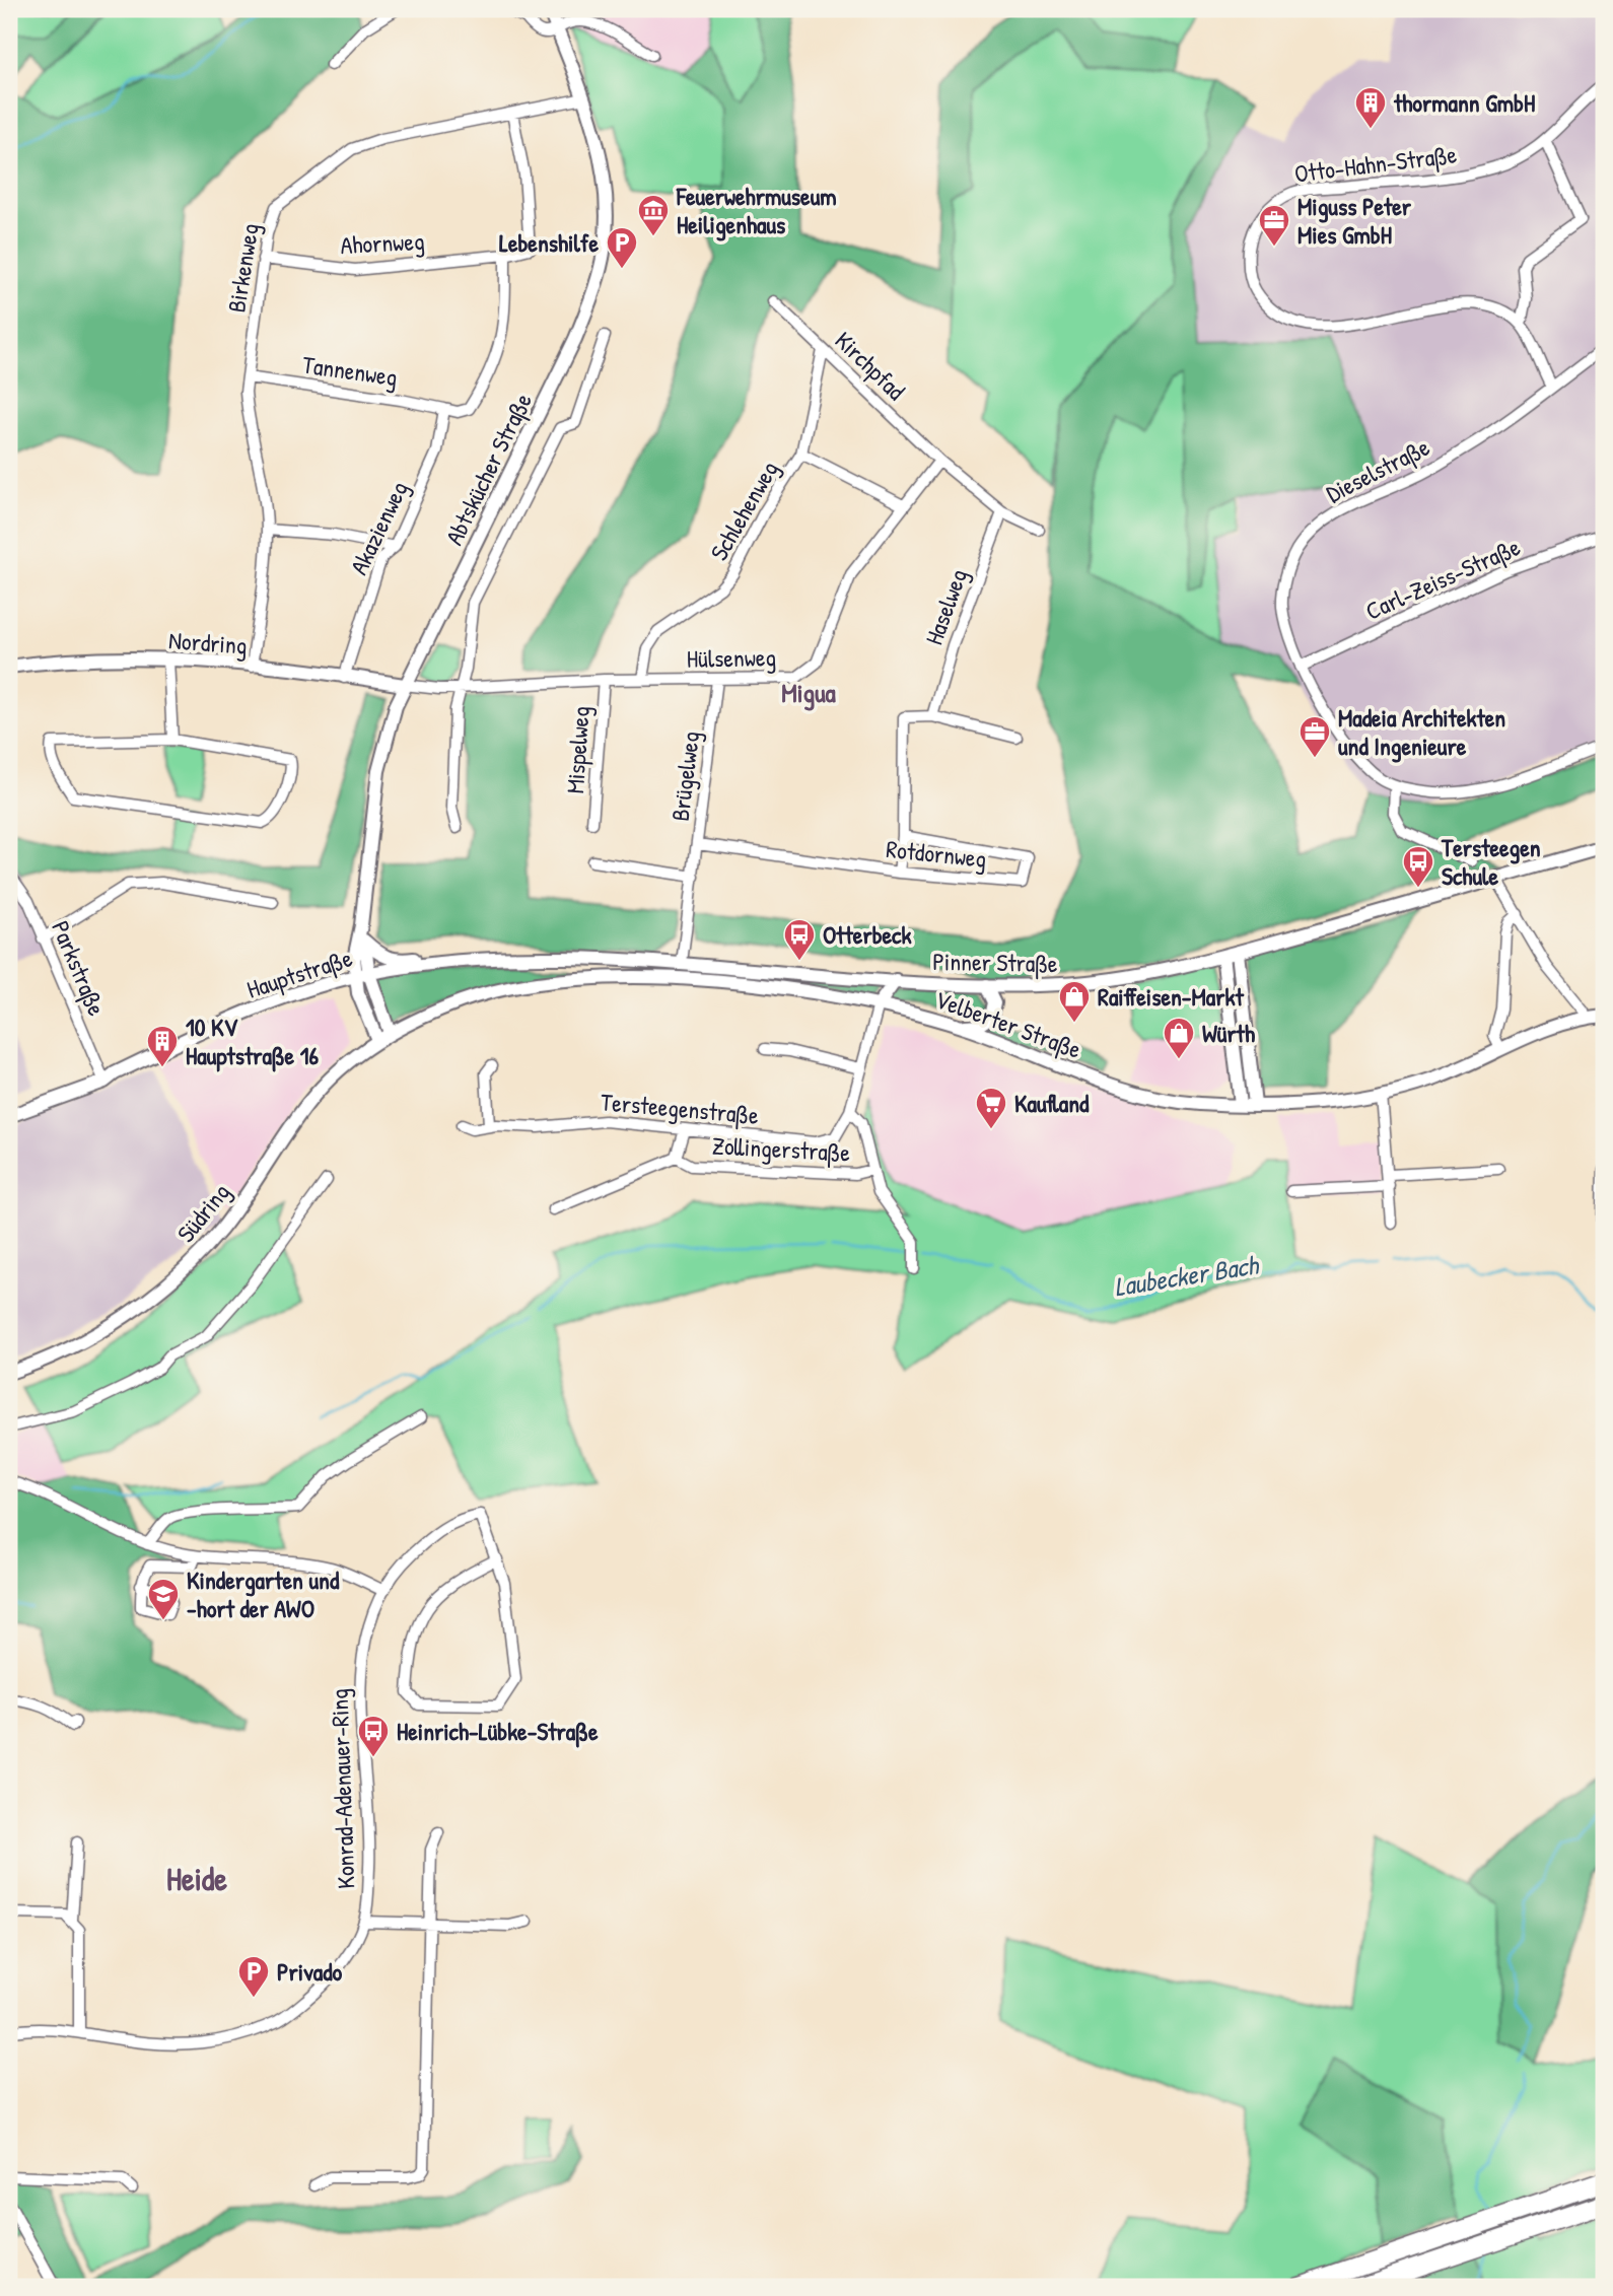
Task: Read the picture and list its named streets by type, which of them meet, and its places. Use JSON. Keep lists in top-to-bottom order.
{
  "streets": {
    "street": [
      "Otto-Hahn-Straße",
      "Ahornweg",
      "Birkenweg",
      "Kirchpfad",
      "Tannenweg",
      "Abtskücher Straße",
      "Dieselstraße",
      "Schlehenweg",
      "Akazienweg",
      "Carl-Zeiss-Straße",
      "Haselweg",
      "Nordring",
      "Hülsenweg",
      "Mispelweg",
      "Brügelweg",
      "Rotdornweg",
      "Pinner Straße",
      "Parkstraße",
      "Hauptstraße",
      "Velberter Straße",
      "Tersteegenstraße",
      "Zollingerstraße",
      "Südring",
      "Konrad-Adenauer-Ring"
    ]
  },
  "crossings": [
    ["Ahornweg", "Birkenweg"],
    ["Birkenweg", "Tannenweg"],
    ["Birkenweg", "Abtskücher Straße"],
    ["Birkenweg", "Nordring"],
    ["Kirchpfad", "Schlehenweg"],
    ["Kirchpfad", "Hülsenweg"],
    ["Tannenweg", "Akazienweg"],
    ["Abtskücher Straße", "Nordring"],
    ["Abtskücher Straße", "Hülsenweg"],
    ["Abtskücher Straße", "Pinner Straße"],
    ["Abtskücher Straße", "Hauptstraße"],
    ["Abtskücher Straße", "Velberter Straße"],
    ["Abtskücher Straße", "Südring"],
    ["Dieselstraße", "Carl-Zeiss-Straße"],
    ["Schlehenweg", "Hülsenweg"],
    ["Akazienweg", "Nordring"],
    ["Nordring", "Hülsenweg"],
    ["Hülsenweg", "Mispelweg"],
    ["Hülsenweg", "Brügelweg"],
    ["Brügelweg", "Rotdornweg"],
    ["Brügelweg", "Pinner Straße"],
    ["Pinner Straße", "Hauptstraße"],
    ["Parkstraße", "Hauptstraße"],
    ["Velberter Straße", "Südring"],
    ["Tersteegenstraße", "Zollingerstraße"]
  ],
  "districts": ["Migua", "Heide"],
  "water": ["Laubecker Bach"],
  "places": {
    "building": ["thormann GmbH", "10 KV Hauptstraße 16"],
    "museum": ["Feuerwehrmuseum Heiligenhaus"],
    "office": ["Miguss Peter Mies GmbH", "Madeia Architekten und Ingenieure"],
    "parking": ["Lebenshilfe", "Privado"],
    "bus stop": ["Tersteegen Schule", "Otterbeck", "Heinrich-Lübke-Straße"],
    "shop": ["Raiffeisen-Markt", "Würth"],
    "supermarket": ["Kaufland"],
    "school or university": ["Kindergarten und -hort der AWO"]
  }
}
